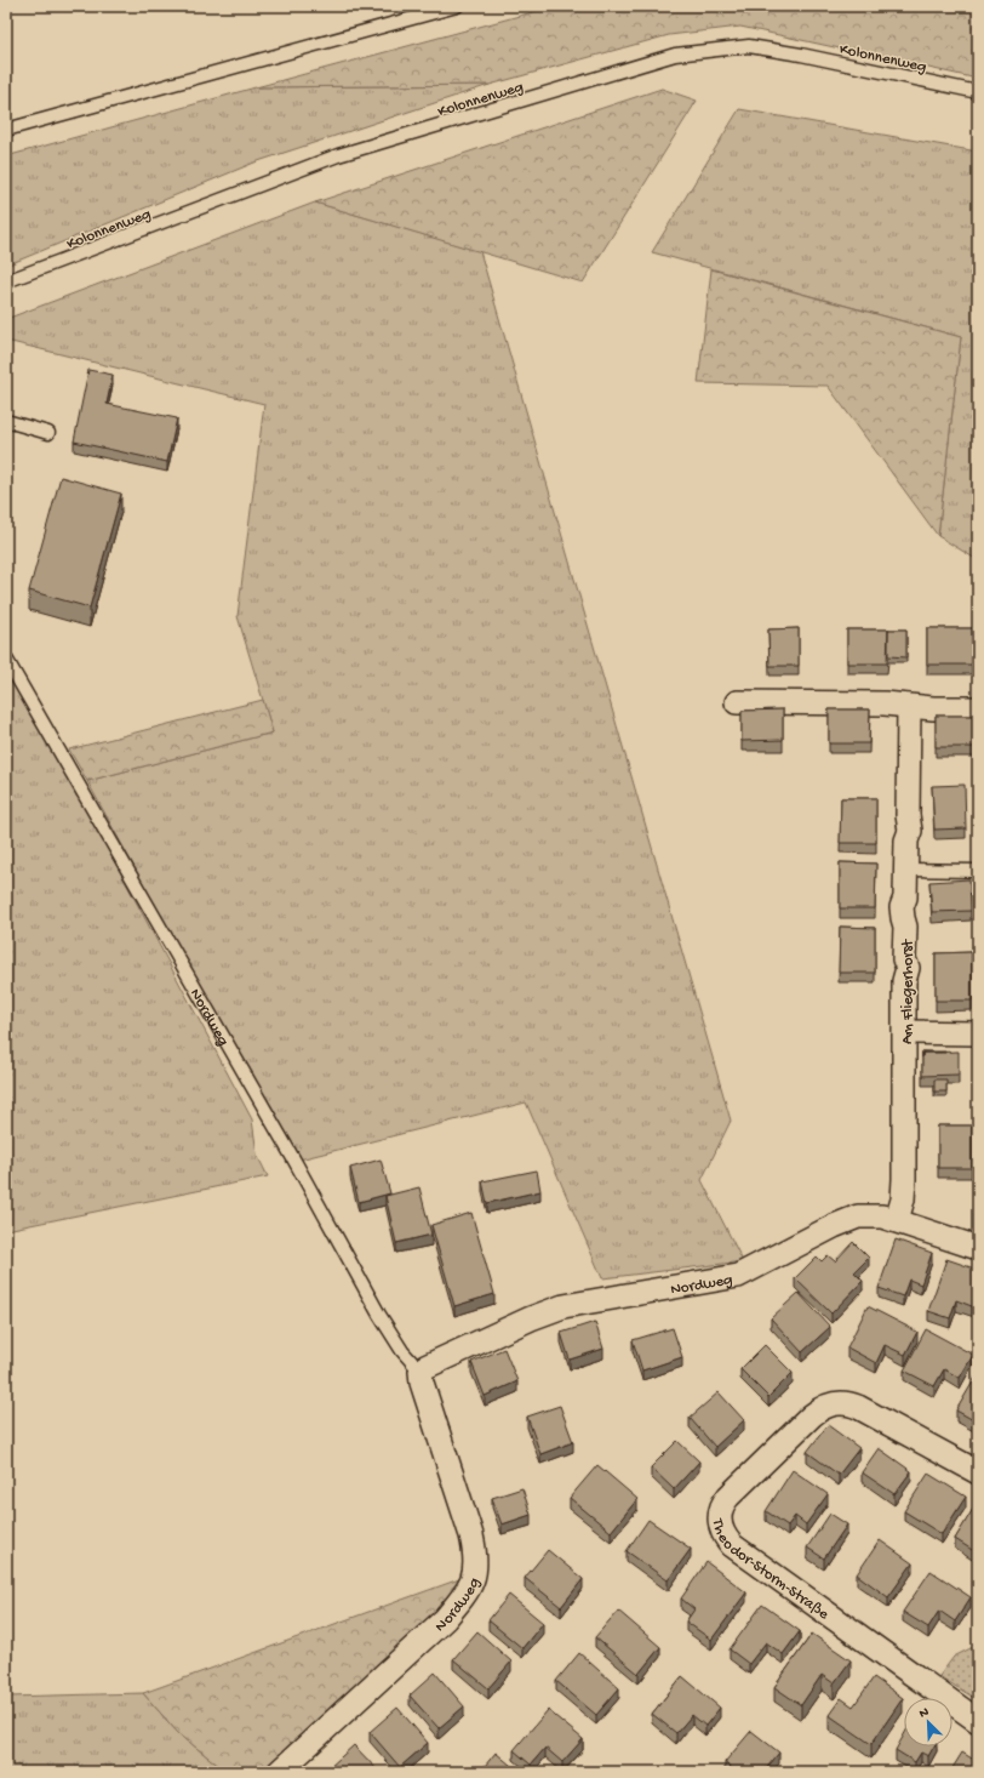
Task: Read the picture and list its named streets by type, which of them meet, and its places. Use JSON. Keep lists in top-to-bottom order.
{
  "streets": {
    "street": ["Am Fliegerhorst", "Nordweg", "Theodor-Storm-Straße"],
    "lane": ["Kolonnenweg"]
  },
  "crossings": [
    ["Am Fliegerhorst", "Nordweg"]
  ],
  "north": "top left"
}
